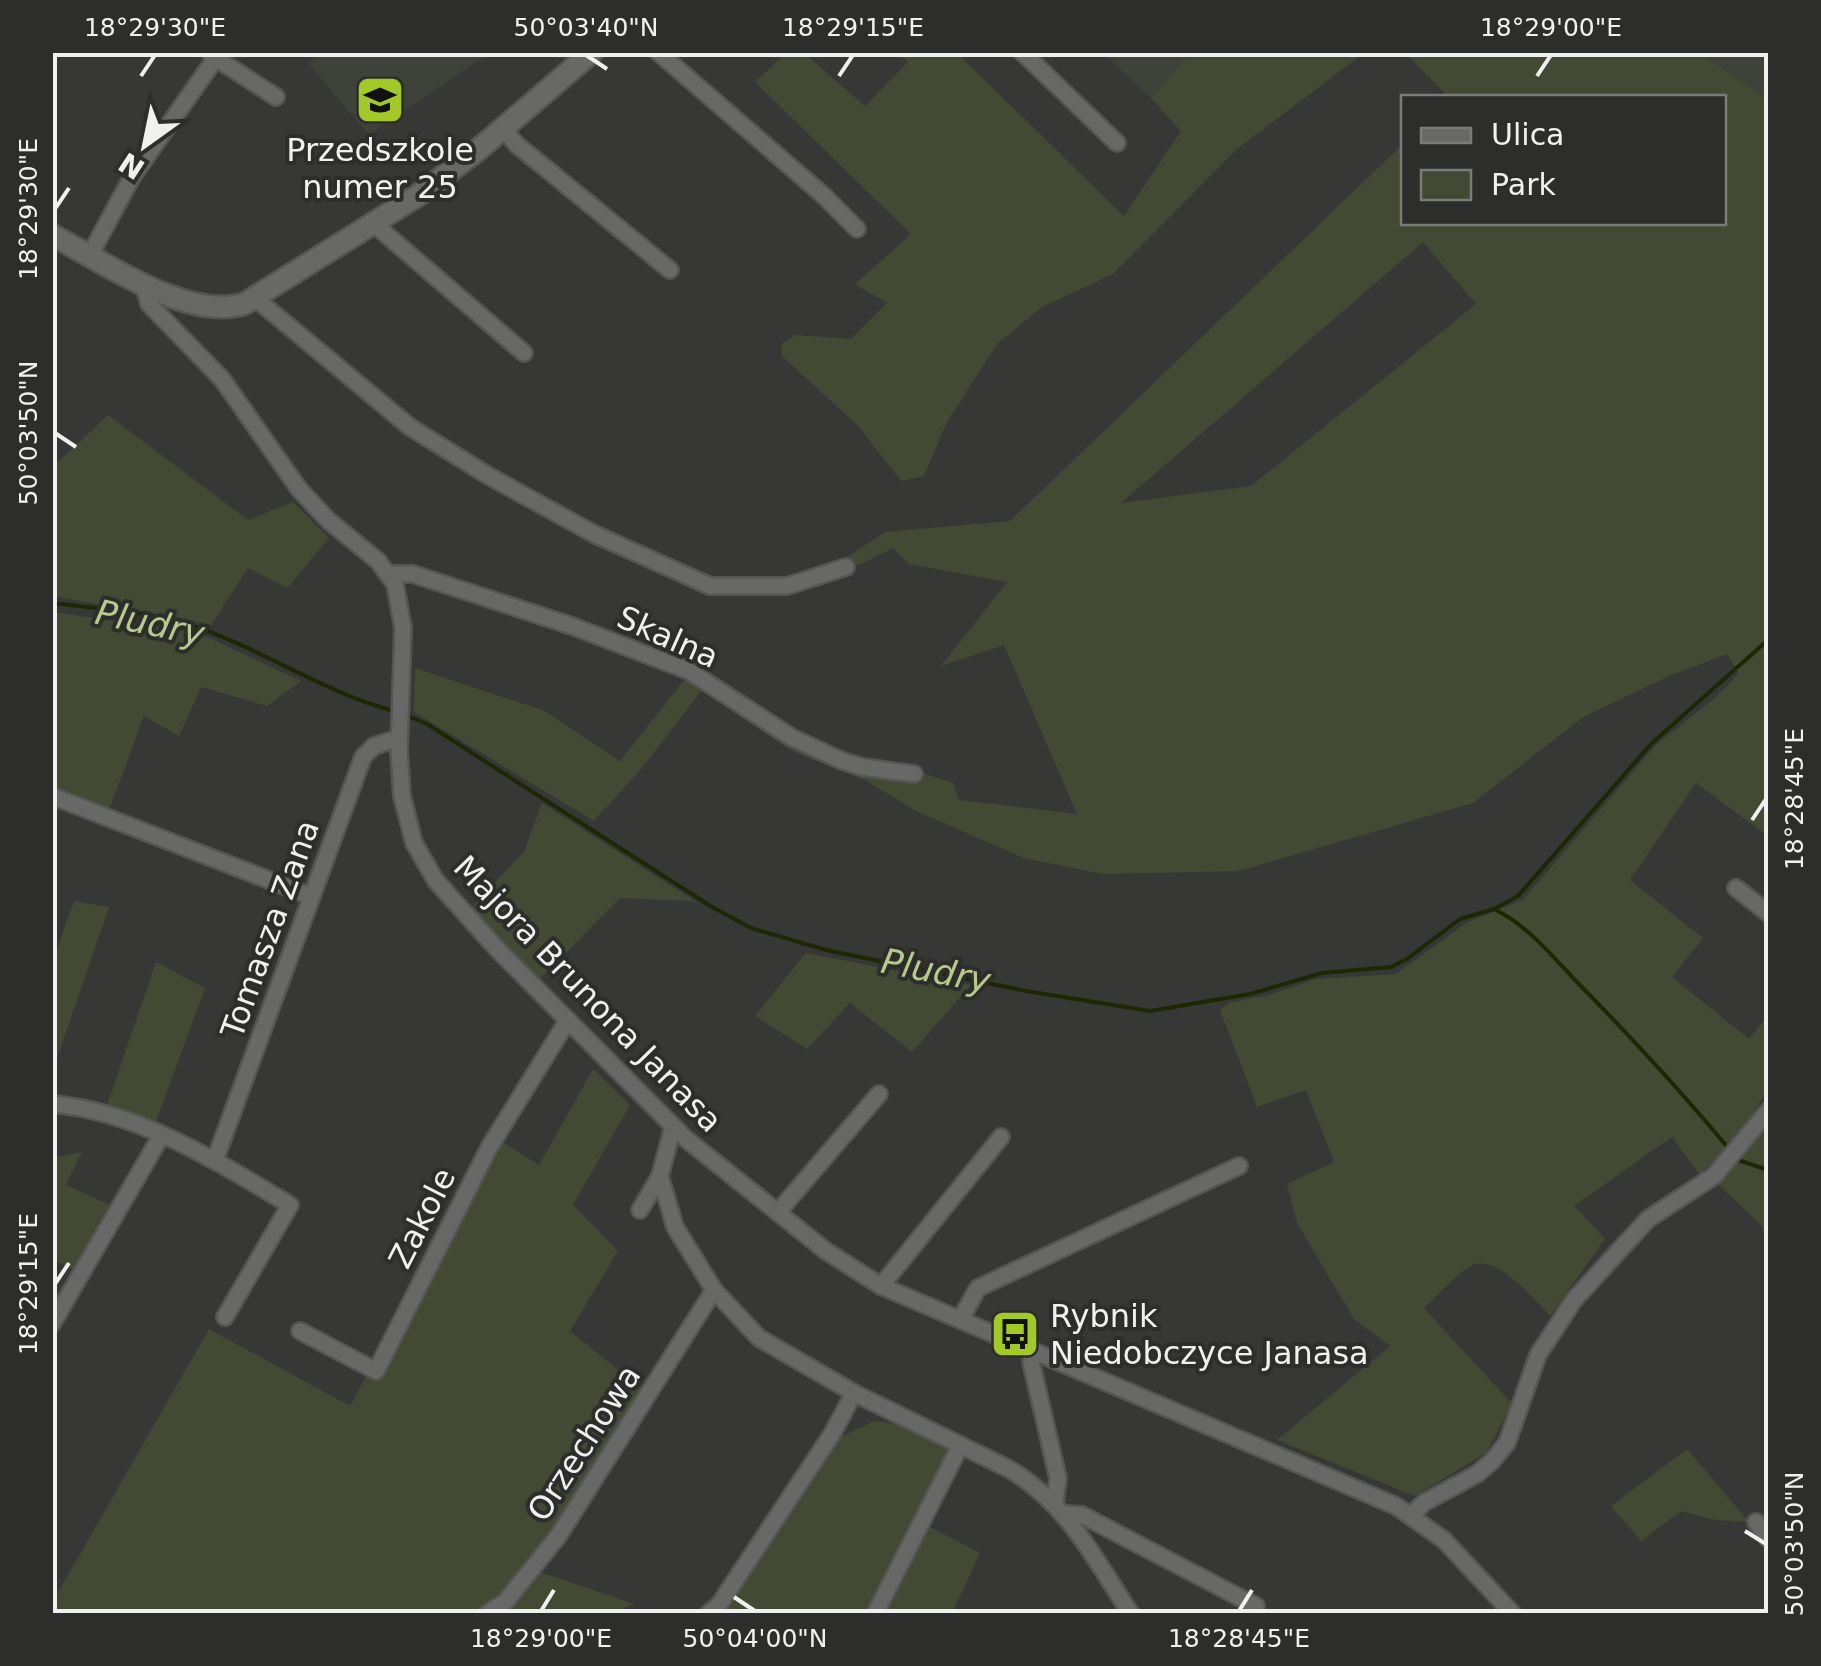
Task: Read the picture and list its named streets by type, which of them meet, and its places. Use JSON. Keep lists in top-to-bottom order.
{
  "streets": {
    "street": [
      "Skalna",
      "Tomasza Zana",
      "Majora Brunona Janasa",
      "Zakole",
      "Orzechowa"
    ]
  },
  "crossings": [
    ["Skalna", "Majora Brunona Janasa"],
    ["Tomasza Zana", "Majora Brunona Janasa"],
    ["Majora Brunona Janasa", "Zakole"]
  ],
  "water": ["Pludry"],
  "places": {
    "school or university": ["Przedszkole numer 25"],
    "bus stop": ["Rybnik Niedobczyce Janasa"]
  },
  "legend": ["Ulica", "Park"],
  "north": "bottom left",
  "coordinates": [
    "18°29'30\"E",
    "50°03'40\"N",
    "18°29'15\"E",
    "18°29'00\"E",
    "50°03'50\"N",
    "18°28'45\"E",
    "50°04'00\"N"
  ]
}
